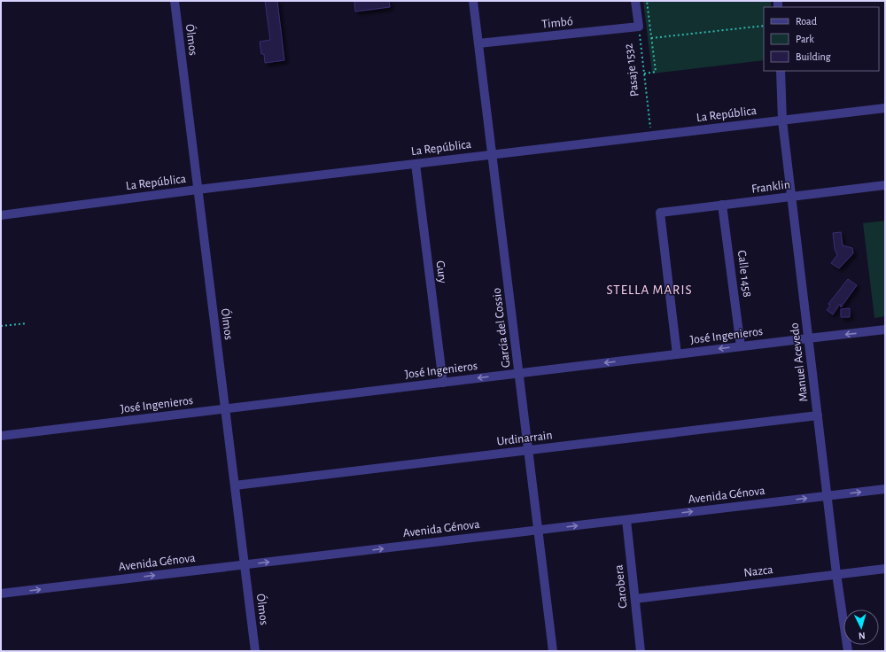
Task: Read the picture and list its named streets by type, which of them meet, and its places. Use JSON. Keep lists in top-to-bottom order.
{
  "streets": {
    "street": [
      "Timbó",
      "Ólmos",
      "Pasaje 1532",
      "La República",
      "Franklin",
      "Gury",
      "Calle 1458",
      "García del Cossio",
      "José Ingenieros",
      "Manuel Acevedo",
      "Urdinarrain",
      "Avenida Génova",
      "Nazca",
      "Carobera"
    ]
  },
  "crossings": [
    ["Timbó", "Pasaje 1532"],
    ["Timbó", "García del Cossio"],
    ["Ólmos", "La República"],
    ["Ólmos", "José Ingenieros"],
    ["Ólmos", "Urdinarrain"],
    ["Ólmos", "Avenida Génova"],
    ["Pasaje 1532", "La República"],
    ["La República", "Gury"],
    ["La República", "García del Cossio"],
    ["La República", "Manuel Acevedo"],
    ["Franklin", "Calle 1458"],
    ["Franklin", "José Ingenieros"],
    ["Franklin", "Manuel Acevedo"],
    ["Gury", "José Ingenieros"],
    ["Calle 1458", "José Ingenieros"],
    ["García del Cossio", "José Ingenieros"],
    ["García del Cossio", "Urdinarrain"],
    ["García del Cossio", "Avenida Génova"],
    ["José Ingenieros", "Manuel Acevedo"],
    ["Manuel Acevedo", "Urdinarrain"],
    ["Manuel Acevedo", "Avenida Génova"],
    ["Manuel Acevedo", "Nazca"],
    ["Avenida Génova", "Carobera"],
    ["Nazca", "Carobera"]
  ],
  "one_way": ["José Ingenieros", "Avenida Génova"],
  "districts": ["STELLA MARIS"],
  "legend": ["Road", "Park", "Building"],
  "north": "bottom"
}
